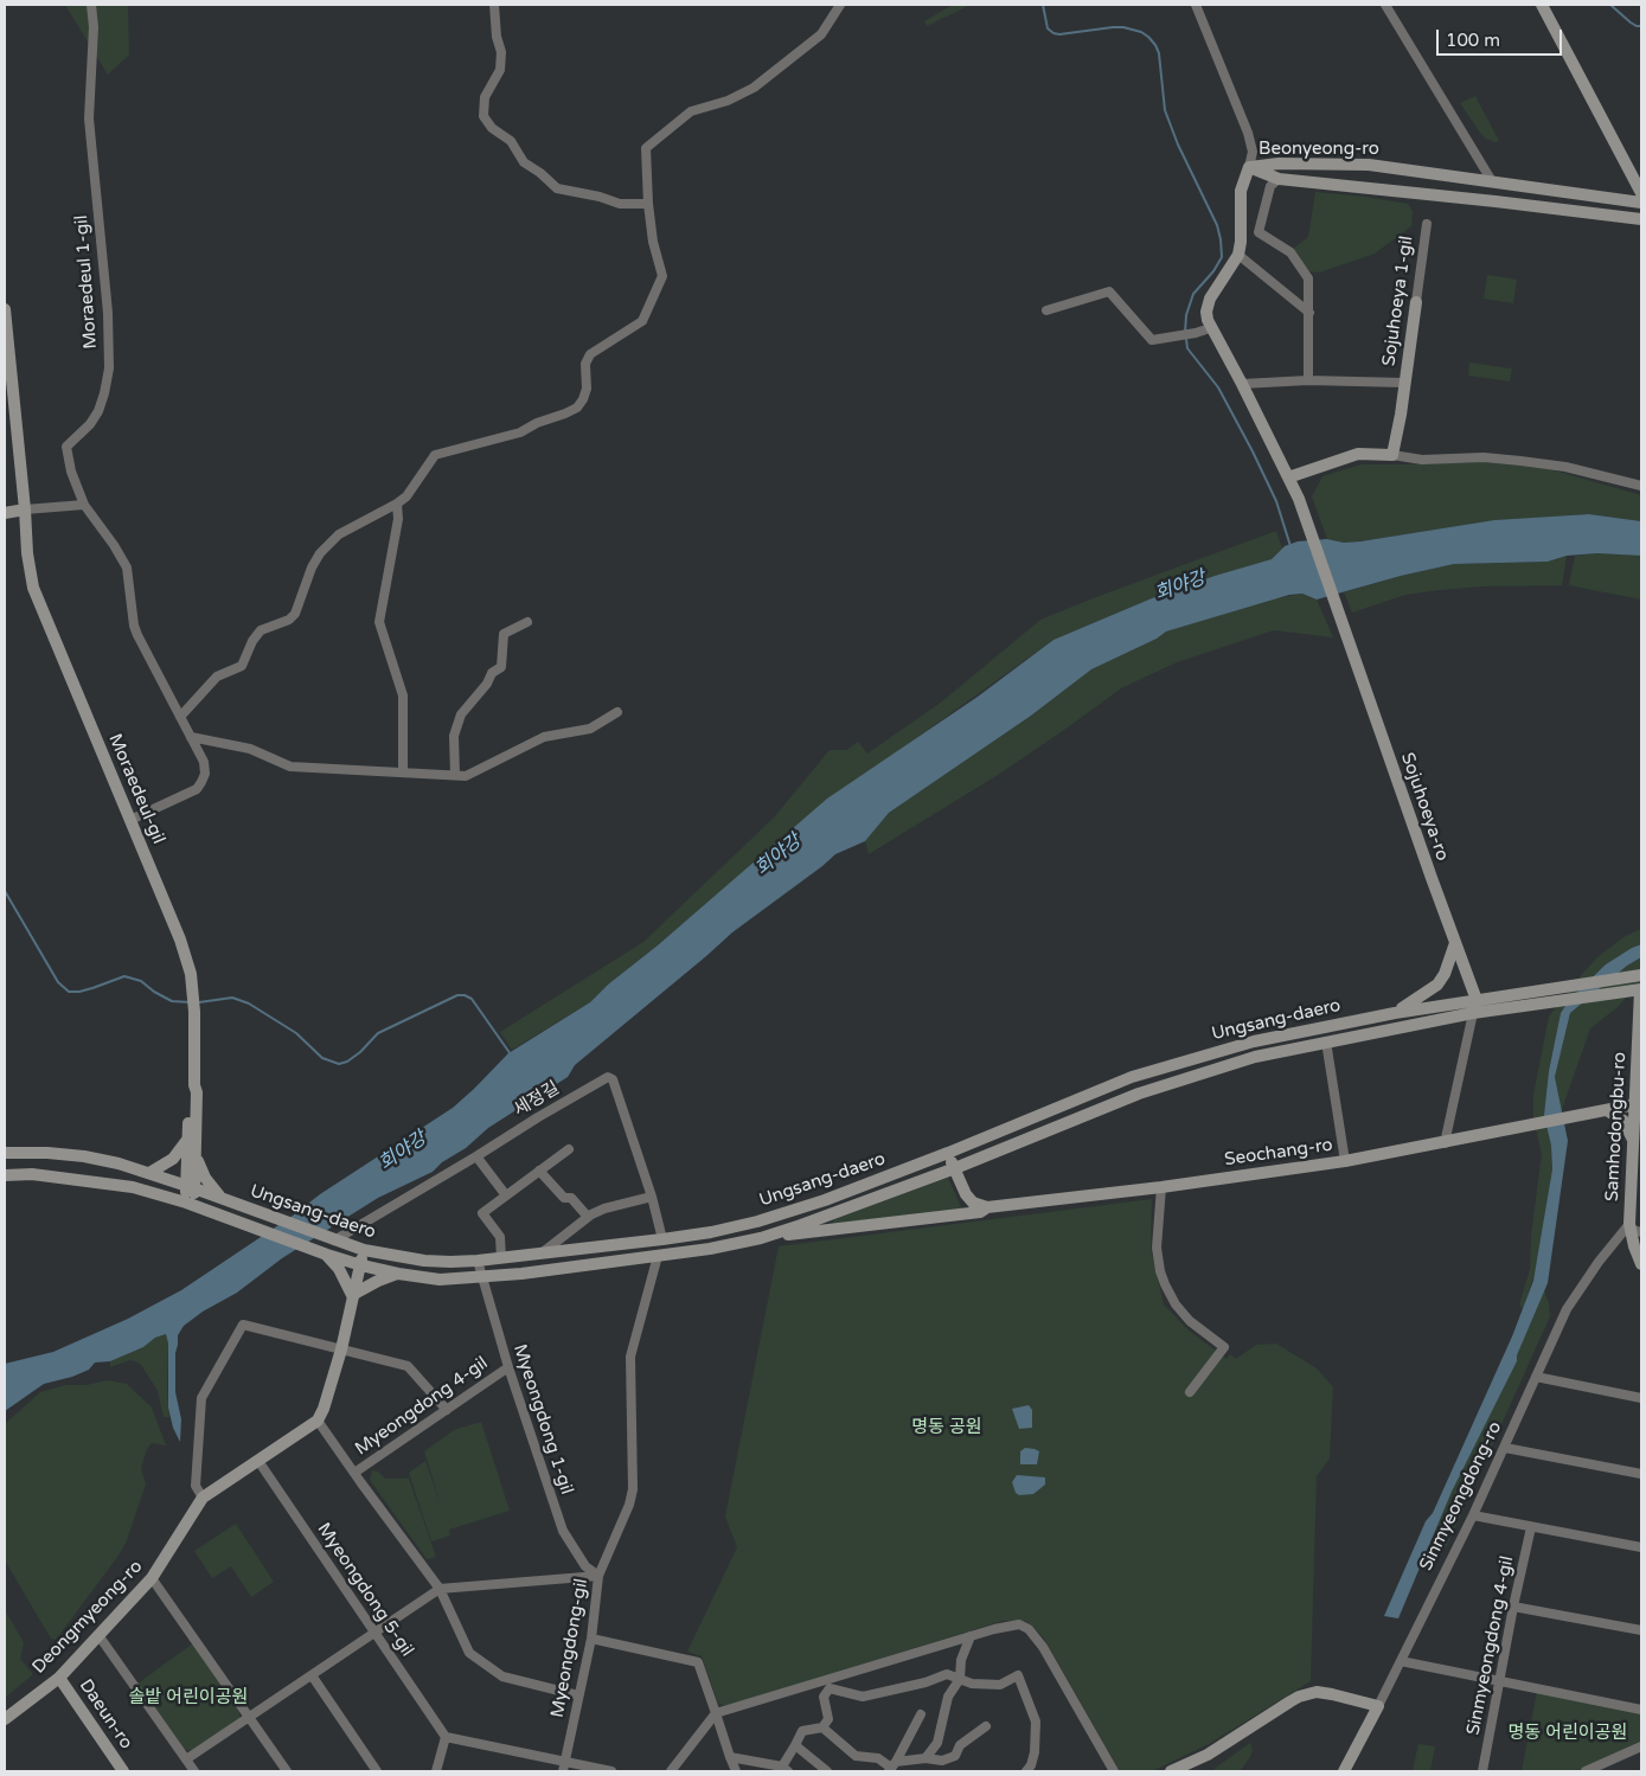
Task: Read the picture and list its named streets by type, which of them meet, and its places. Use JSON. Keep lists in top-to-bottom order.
{
  "streets": {
    "street": [
      "Beonyeong-ro",
      "Moraedeul 1-gil",
      "Sojuhoeya 1-gil",
      "Moraedeul-gil",
      "Sojuhoeya-ro",
      "Ungsang-daero",
      "세정길",
      "Samhodongbu-ro",
      "Seochang-ro",
      "Myeongdong 4-gil",
      "Myeongdong 1-gil",
      "Sinmyeongdong-ro",
      "Myeongdong 5-gil",
      "Deongmyeong-ro",
      "Sinmyeongdong 4-gil",
      "Myeongdong-gil",
      "Daeun-ro"
    ]
  },
  "crossings": [
    ["Moraedeul 1-gil", "Moraedeul-gil"],
    ["Moraedeul-gil", "Ungsang-daero"],
    ["Sojuhoeya-ro", "Ungsang-daero"],
    ["Ungsang-daero", "세정길"],
    ["Ungsang-daero", "Samhodongbu-ro"],
    ["Ungsang-daero", "Seochang-ro"],
    ["Ungsang-daero", "Myeongdong 1-gil"],
    ["Ungsang-daero", "Myeongdong-gil"],
    ["Samhodongbu-ro", "Seochang-ro"],
    ["Samhodongbu-ro", "Sinmyeongdong-ro"],
    ["Myeongdong 4-gil", "Myeongdong 1-gil"],
    ["Myeongdong 4-gil", "Deongmyeong-ro"],
    ["Myeongdong 4-gil", "Myeongdong-gil"],
    ["Myeongdong 1-gil", "Myeongdong-gil"],
    ["Myeongdong 5-gil", "Deongmyeong-ro"],
    ["Deongmyeong-ro", "Daeun-ro"]
  ],
  "water": ["회야강"],
  "parks": ["명동 공원", "솔밭 어린이공원", "명동 어린이공원"],
  "scale_bar": "100 m"
}
